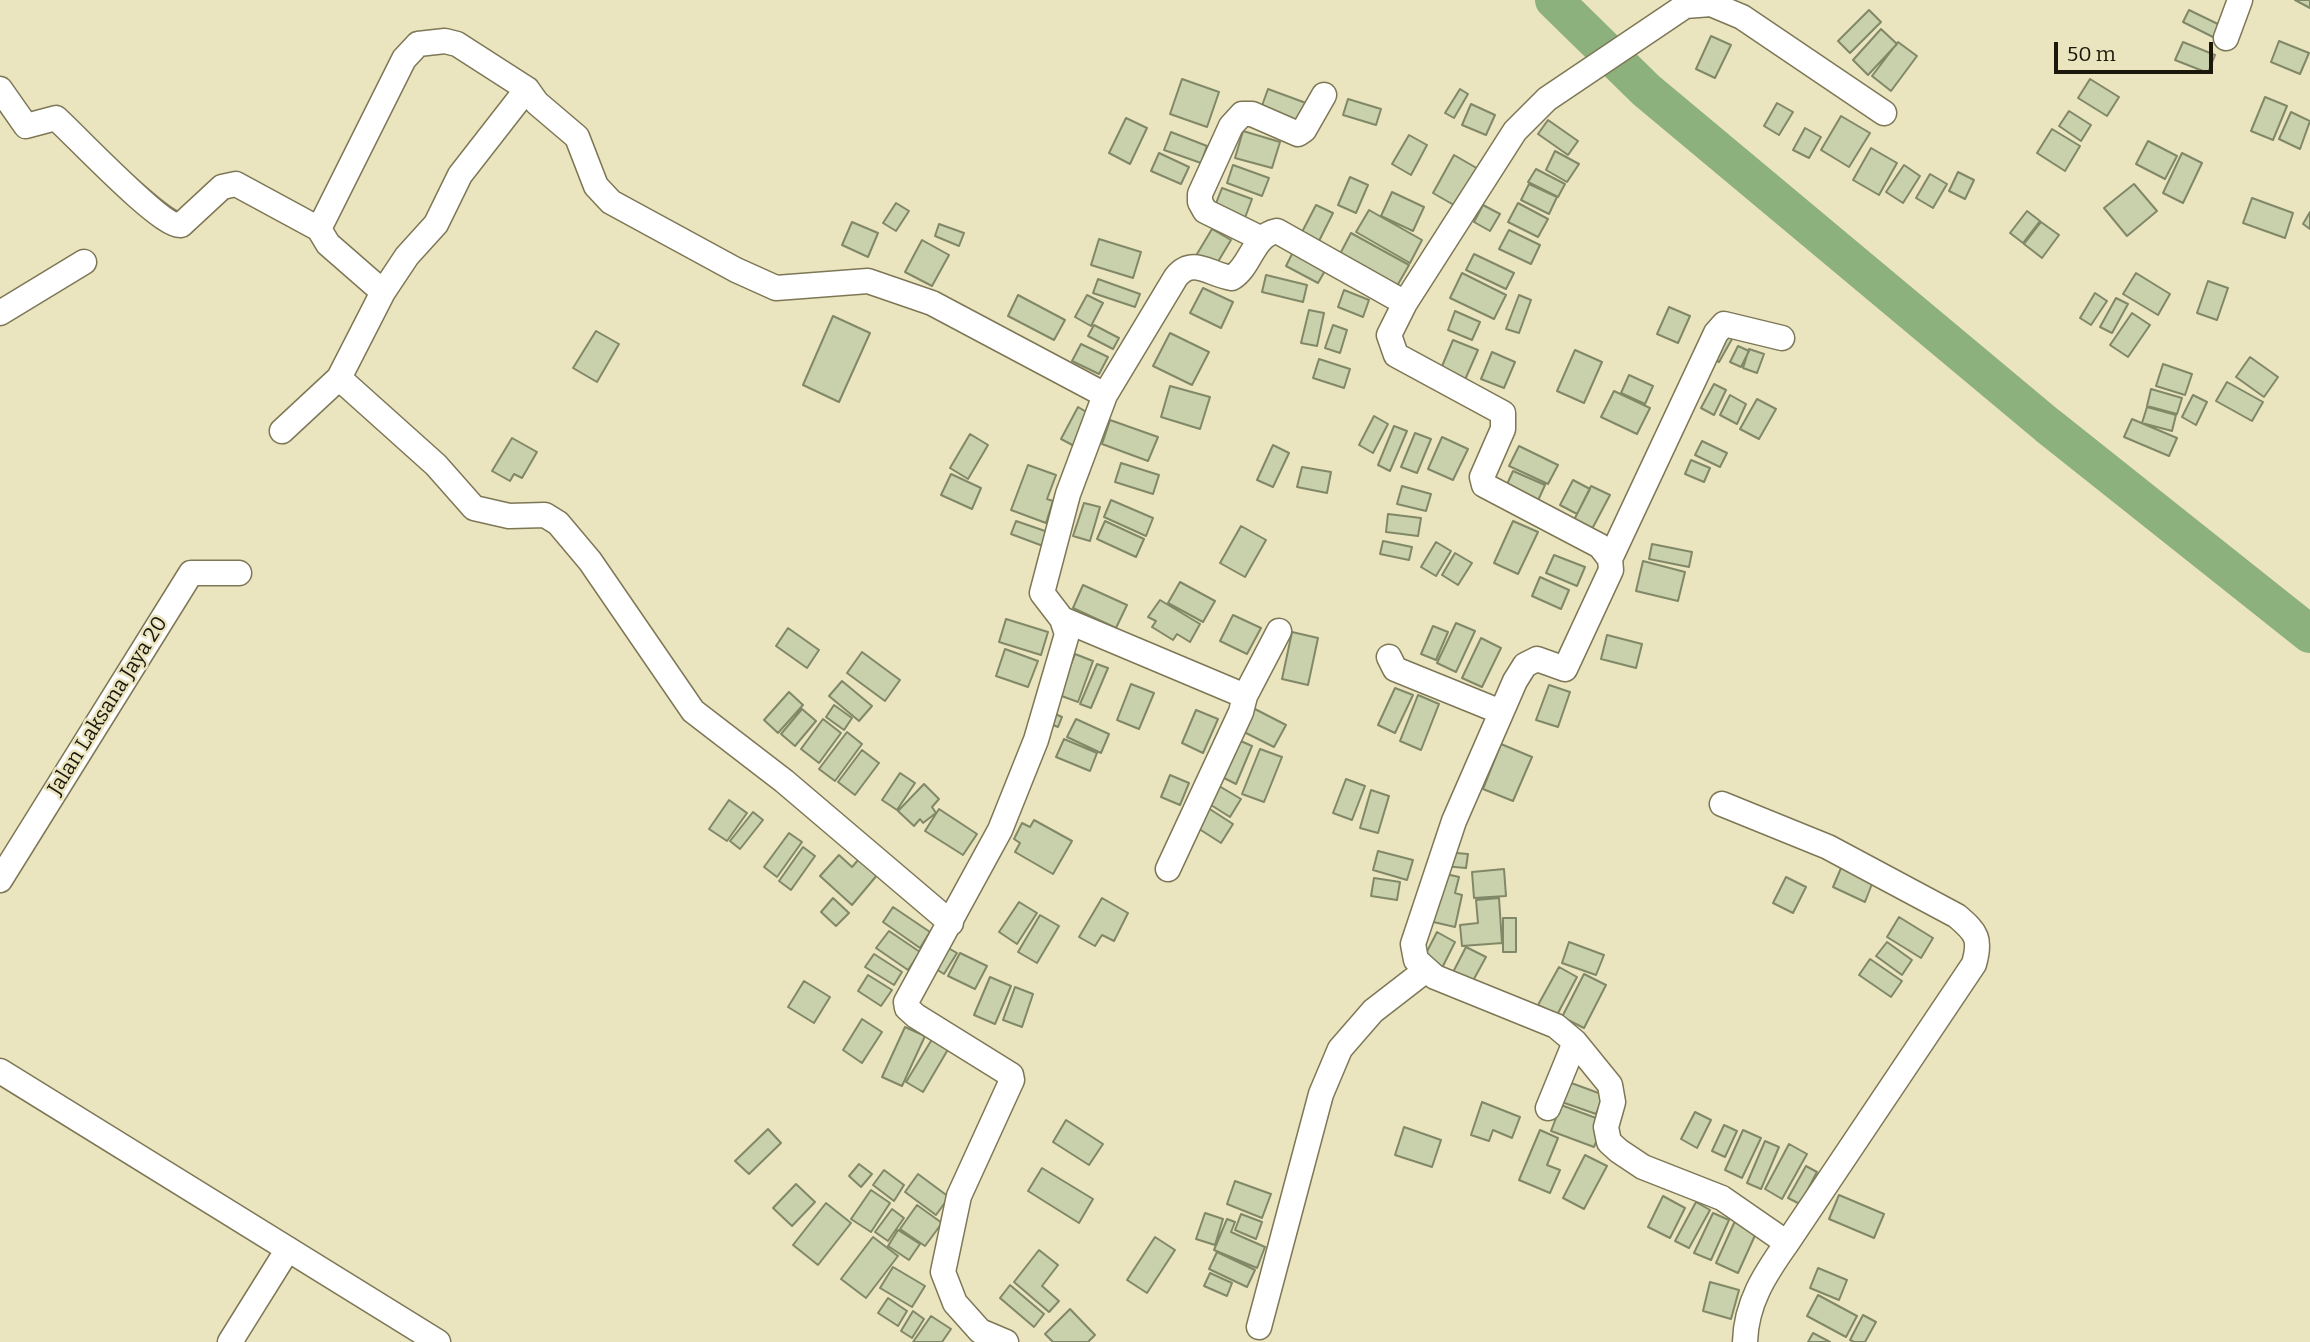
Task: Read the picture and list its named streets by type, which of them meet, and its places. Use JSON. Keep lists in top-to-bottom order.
{
  "streets": {
    "street": ["Jalan Laksana Jaya 20"]
  },
  "scale_bar": "50 m"
}
